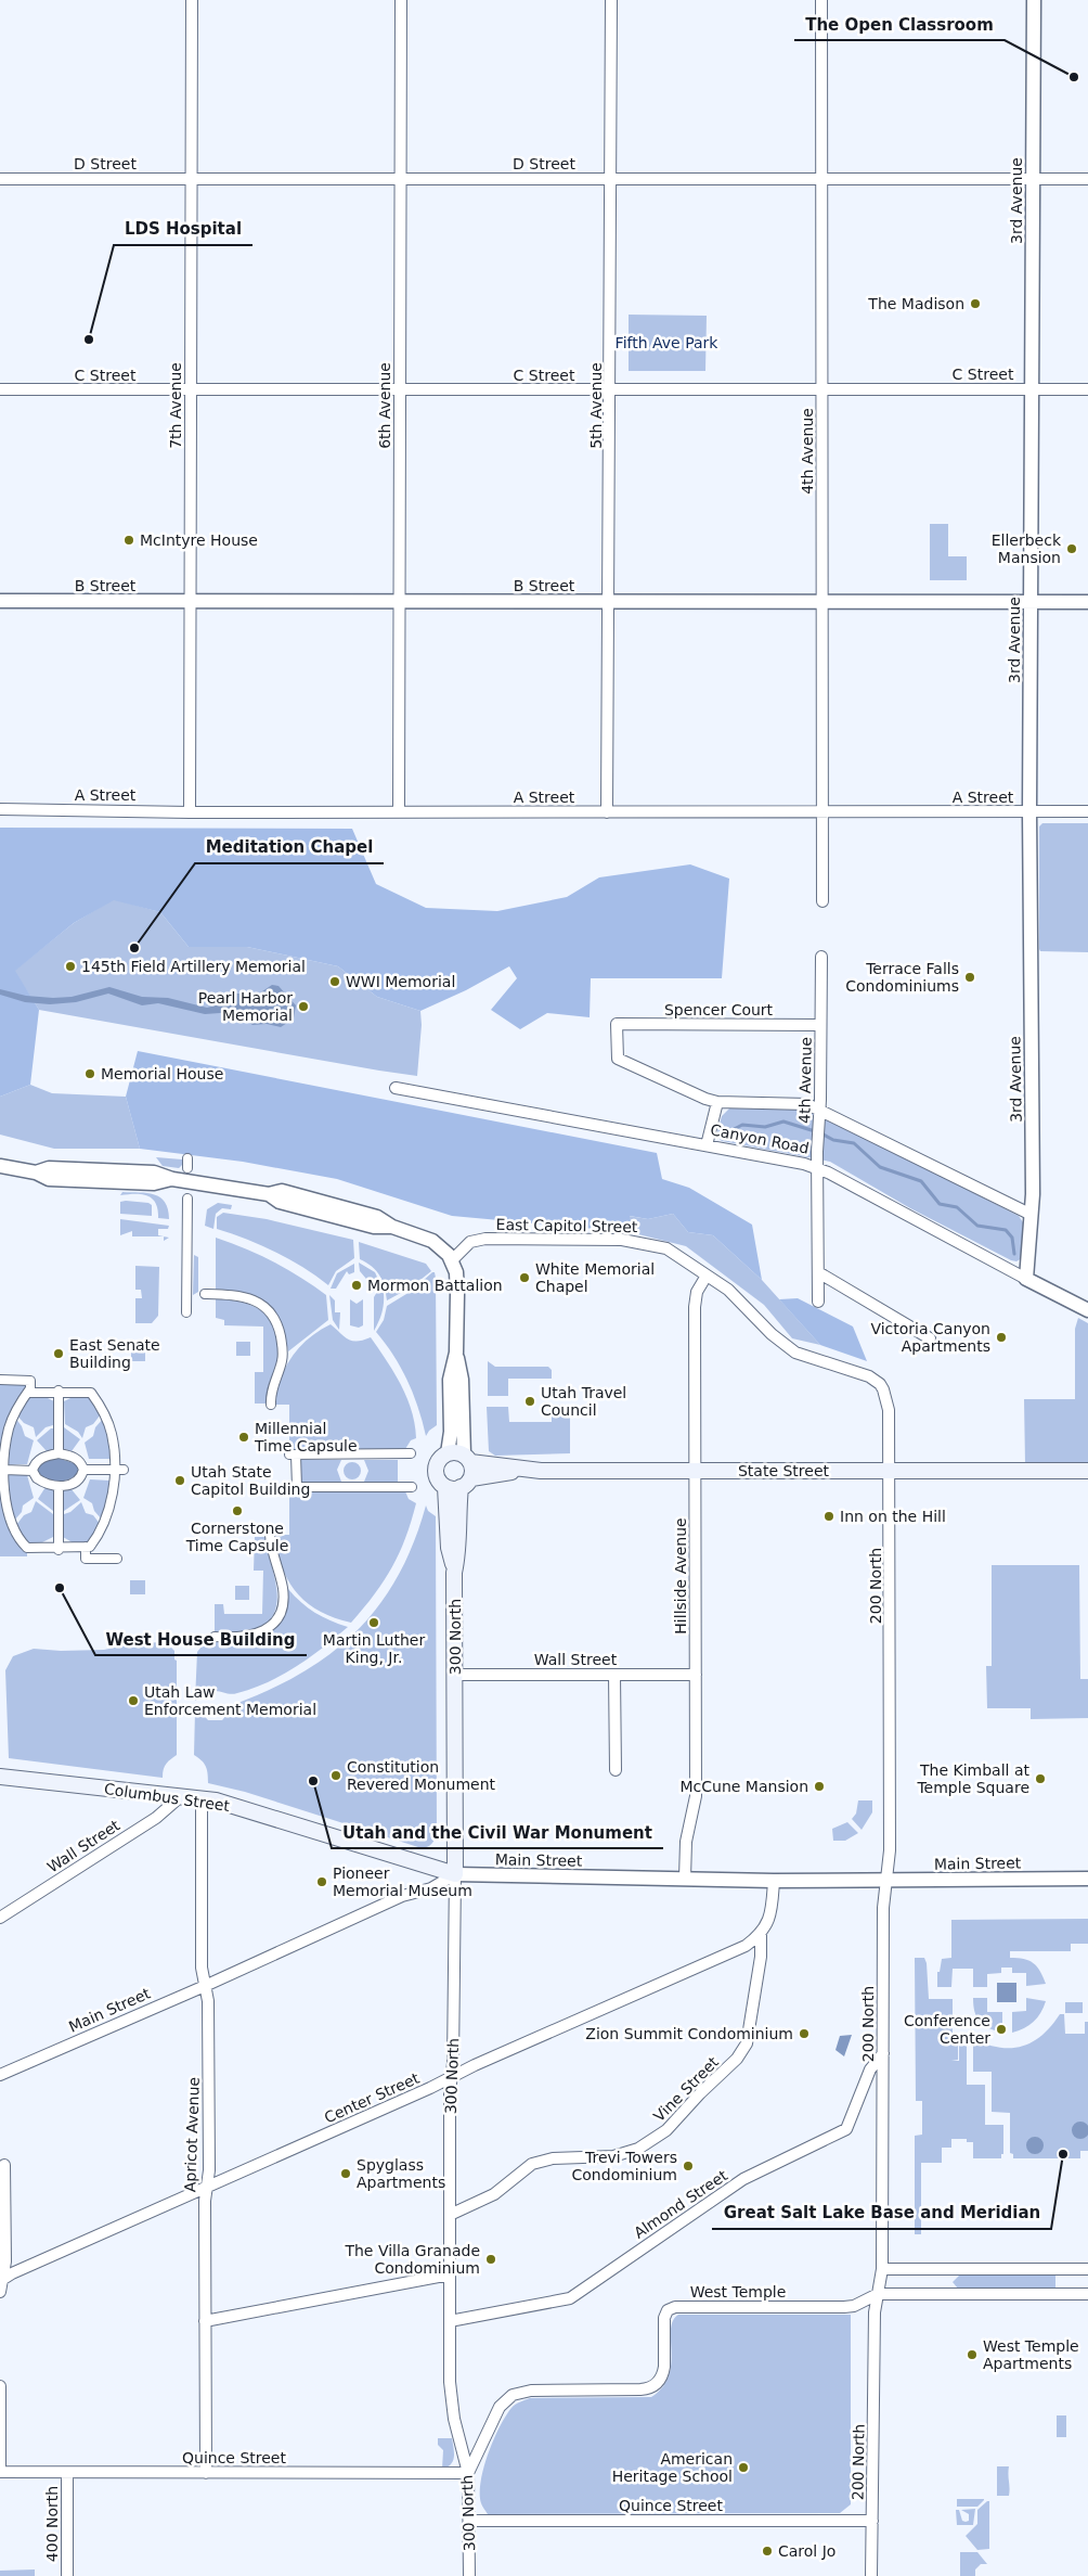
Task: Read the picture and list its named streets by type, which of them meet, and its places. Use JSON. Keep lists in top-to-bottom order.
{
  "streets": {
    "main road": ["State Street", "300 North", "Columbus Street"],
    "street": [
      "D Street",
      "3rd Avenue",
      "C Street",
      "7th Avenue",
      "6th Avenue",
      "5th Avenue",
      "4th Avenue",
      "B Street",
      "A Street",
      "Spencer Court",
      "Canyon Road",
      "East Capitol Street",
      "Hillside Avenue",
      "200 North",
      "Wall Street",
      "Main Street",
      "Vine Street",
      "Center Street",
      "Apricot Avenue",
      "Almond Street",
      "West Temple",
      "Quince Street",
      "400 North"
    ]
  },
  "crossings": [
    ["D Street", "3rd Avenue"],
    ["D Street", "7th Avenue"],
    ["D Street", "6th Avenue"],
    ["D Street", "5th Avenue"],
    ["D Street", "4th Avenue"],
    ["3rd Avenue", "C Street"],
    ["3rd Avenue", "B Street"],
    ["3rd Avenue", "A Street"],
    ["3rd Avenue", "Canyon Road"],
    ["C Street", "7th Avenue"],
    ["C Street", "6th Avenue"],
    ["C Street", "5th Avenue"],
    ["C Street", "4th Avenue"],
    ["7th Avenue", "B Street"],
    ["7th Avenue", "A Street"],
    ["6th Avenue", "B Street"],
    ["6th Avenue", "A Street"],
    ["5th Avenue", "B Street"],
    ["5th Avenue", "A Street"],
    ["4th Avenue", "B Street"],
    ["4th Avenue", "A Street"],
    ["4th Avenue", "Spencer Court"],
    ["4th Avenue", "Canyon Road"],
    ["Spencer Court", "Canyon Road"],
    ["East Capitol Street", "State Street"],
    ["East Capitol Street", "Hillside Avenue"],
    ["East Capitol Street", "200 North"],
    ["State Street", "Hillside Avenue"],
    ["State Street", "200 North"],
    ["State Street", "300 North"],
    ["Hillside Avenue", "Wall Street"],
    ["Hillside Avenue", "Main Street"],
    ["200 North", "Main Street"],
    ["200 North", "Almond Street"],
    ["200 North", "West Temple"],
    ["200 North", "Quince Street"],
    ["300 North", "Wall Street"],
    ["300 North", "Columbus Street"],
    ["300 North", "Main Street"],
    ["300 North", "Vine Street"],
    ["300 North", "Center Street"],
    ["300 North", "Almond Street"],
    ["300 North", "West Temple"],
    ["300 North", "Quince Street"],
    ["Wall Street", "Columbus Street"],
    ["Columbus Street", "Main Street"],
    ["Columbus Street", "Apricot Avenue"],
    ["Main Street", "Apricot Avenue"],
    ["Vine Street", "Center Street"],
    ["Center Street", "Apricot Avenue"],
    ["Apricot Avenue", "Quince Street"],
    ["West Temple", "Quince Street"],
    ["Quince Street", "400 North"]
  ],
  "parks": ["Fifth Ave Park"],
  "places": [
    "The Open Classroom",
    "The Madison",
    "LDS Hospital",
    "McIntyre House",
    "Ellerbeck Mansion",
    "Meditation Chapel",
    "145th Field Artillery Memorial",
    "Terrace Falls Condominiums",
    "WWI Memorial",
    "Pearl Harbor Memorial",
    "Memorial House",
    "White Memorial Chapel",
    "Mormon Battalion",
    "Victoria Canyon Apartments",
    "East Senate Building",
    "Utah Travel Council",
    "Millennial Time Capsule",
    "Utah State Capitol Building",
    "Cornerstone Time Capsule",
    "Inn on the Hill",
    "West House Building",
    "Martin Luther King, Jr.",
    "Utah Law Enforcement Memorial",
    "Constitution Revered Monument",
    "The Kimball at Temple Square",
    "Utah and the Civil War Monument",
    "McCune Mansion",
    "Pioneer Memorial Museum",
    "Conference Center",
    "Zion Summit Condominium",
    "Great Salt Lake Base and Meridian",
    "Trevi Towers Condominium",
    "Spyglass Apartments",
    "The Villa Granade Condominium",
    "West Temple Apartments",
    "American Heritage School",
    "Carol Jo"
  ]
}
